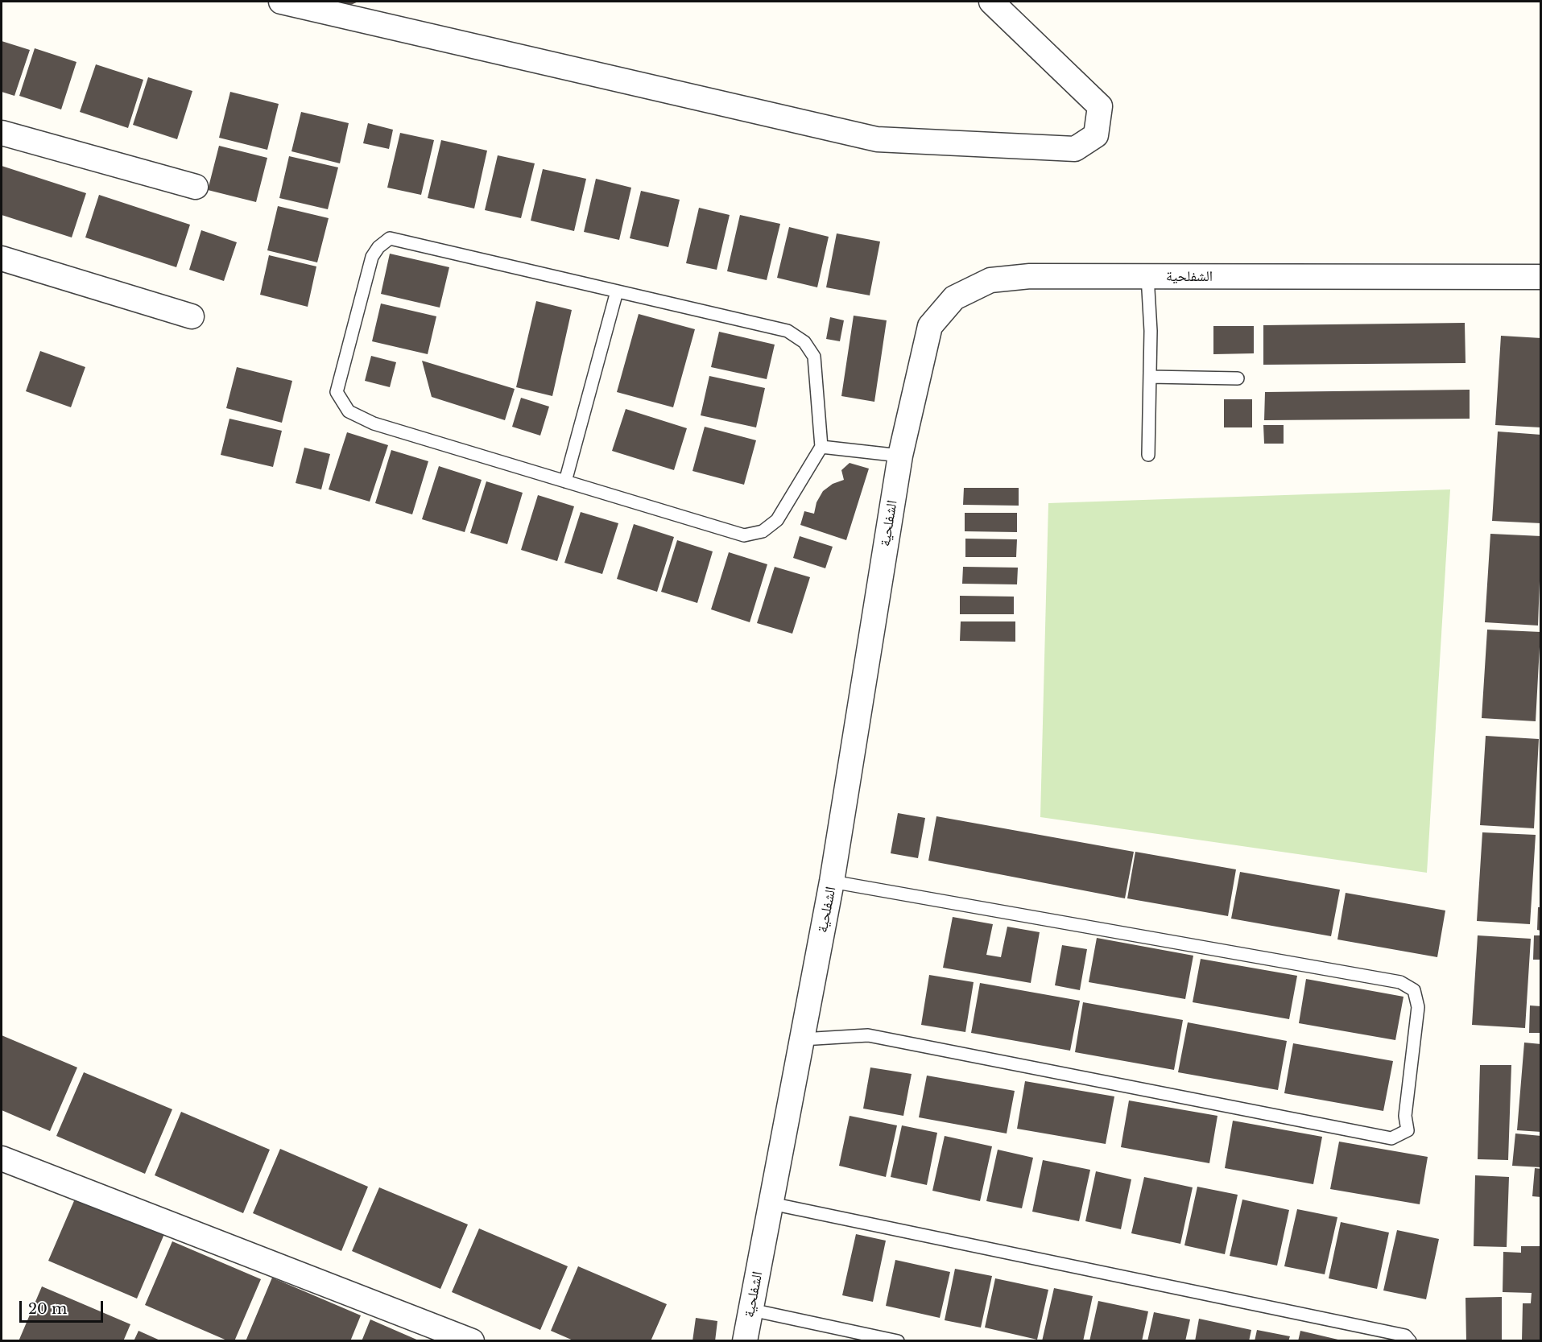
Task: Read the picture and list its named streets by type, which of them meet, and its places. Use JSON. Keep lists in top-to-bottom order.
{
  "streets": {
    "street": ["الشفلحية"]
  },
  "scale_bar": "20 m"
}
